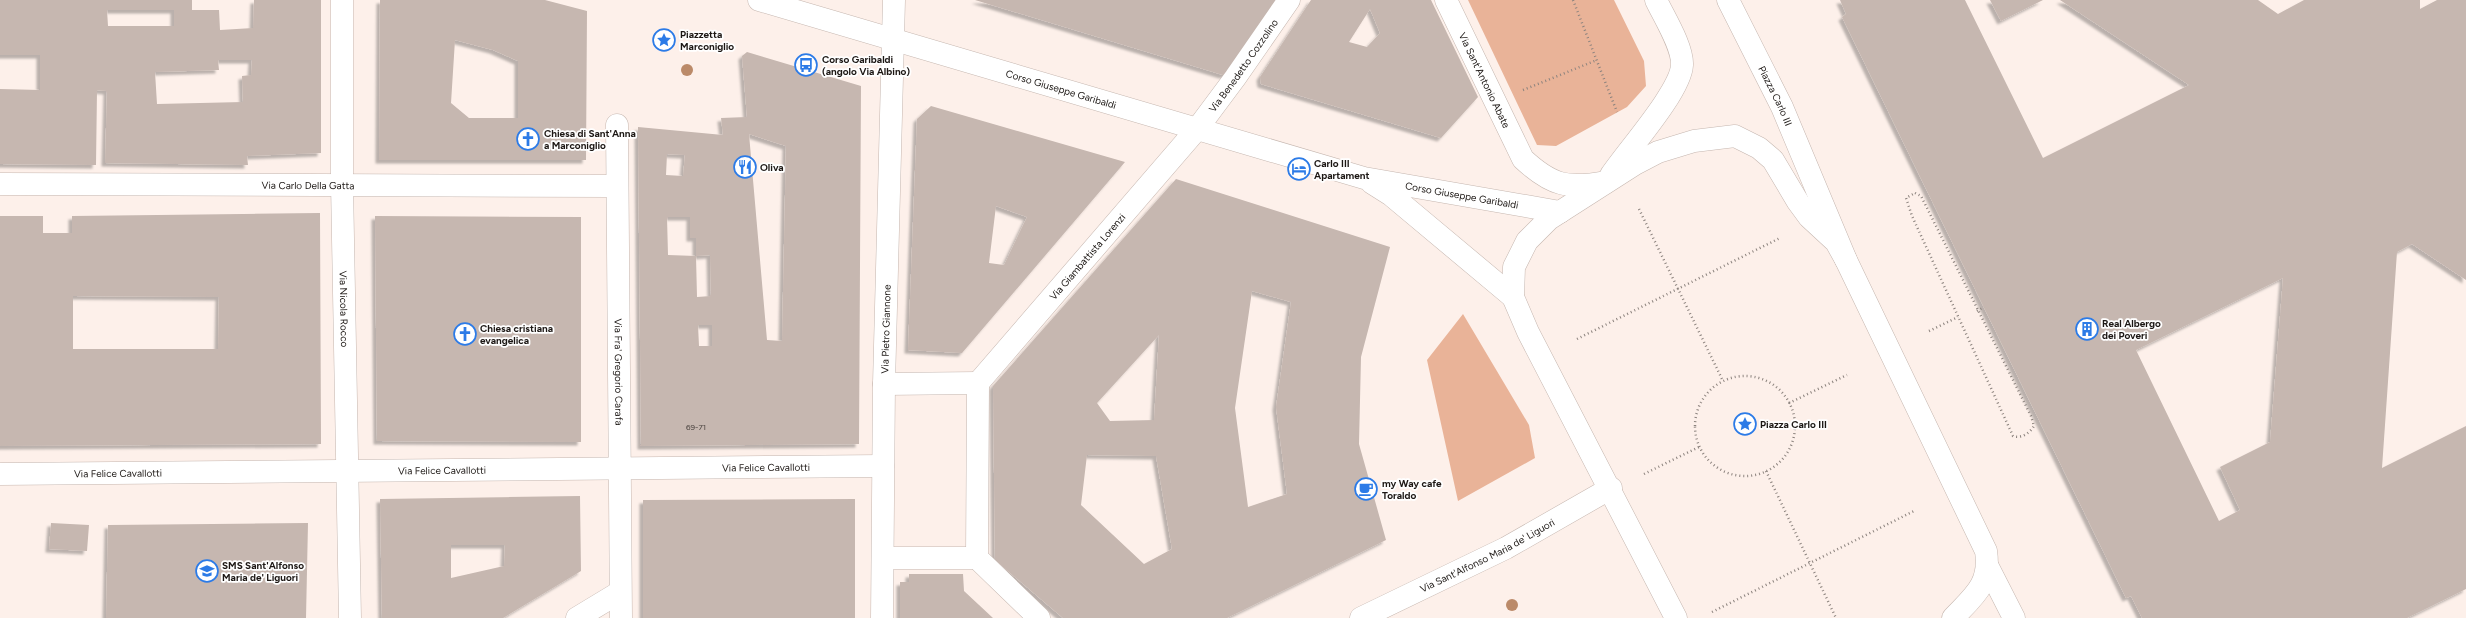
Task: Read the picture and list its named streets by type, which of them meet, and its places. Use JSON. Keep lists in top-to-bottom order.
{
  "streets": {
    "street": [
      "Via Benedetto Cozzolino",
      "Via Sant'Antonio Abate",
      "Corso Giuseppe Garibaldi",
      "Piazza Carlo III",
      "Via Carlo Della Gatta",
      "Via Giambattista Lorenzi",
      "Via Nicola Rocco",
      "Via Pietro Giannone",
      "Via Fra' Gregorio Carafa",
      "Via Felice Cavallotti",
      "Via Sant'Alfonso Maria de' Liguori"
    ]
  },
  "crossings": [
    ["Via Benedetto Cozzolino", "Corso Giuseppe Garibaldi"],
    ["Via Benedetto Cozzolino", "Via Giambattista Lorenzi"],
    ["Via Sant'Antonio Abate", "Piazza Carlo III"],
    ["Corso Giuseppe Garibaldi", "Piazza Carlo III"],
    ["Corso Giuseppe Garibaldi", "Via Giambattista Lorenzi"],
    ["Corso Giuseppe Garibaldi", "Via Pietro Giannone"],
    ["Piazza Carlo III", "Via Sant'Alfonso Maria de' Liguori"],
    ["Via Carlo Della Gatta", "Via Nicola Rocco"],
    ["Via Carlo Della Gatta", "Via Fra' Gregorio Carafa"],
    ["Via Nicola Rocco", "Via Felice Cavallotti"],
    ["Via Pietro Giannone", "Via Felice Cavallotti"],
    ["Via Fra' Gregorio Carafa", "Via Felice Cavallotti"]
  ],
  "places": {
    "place": ["Piazzetta Marconiglio", "Piazza Carlo III"],
    "bus stop": ["Corso Garibaldi (angolo Via Albino)"],
    "church": ["Chiesa di Sant'Anna a Marconiglio", "Chiesa cristiana evangelica"],
    "restaurant": ["Oliva"],
    "hotel": ["Carlo III Apartament"],
    "building": ["Real Albergo dei Poveri"],
    "cafe": ["my Way cafe Toraldo"],
    "school or university": ["SMS Sant'Alfonso Maria de' Liguori"]
  },
  "house_numbers": ["69-71"]
}
